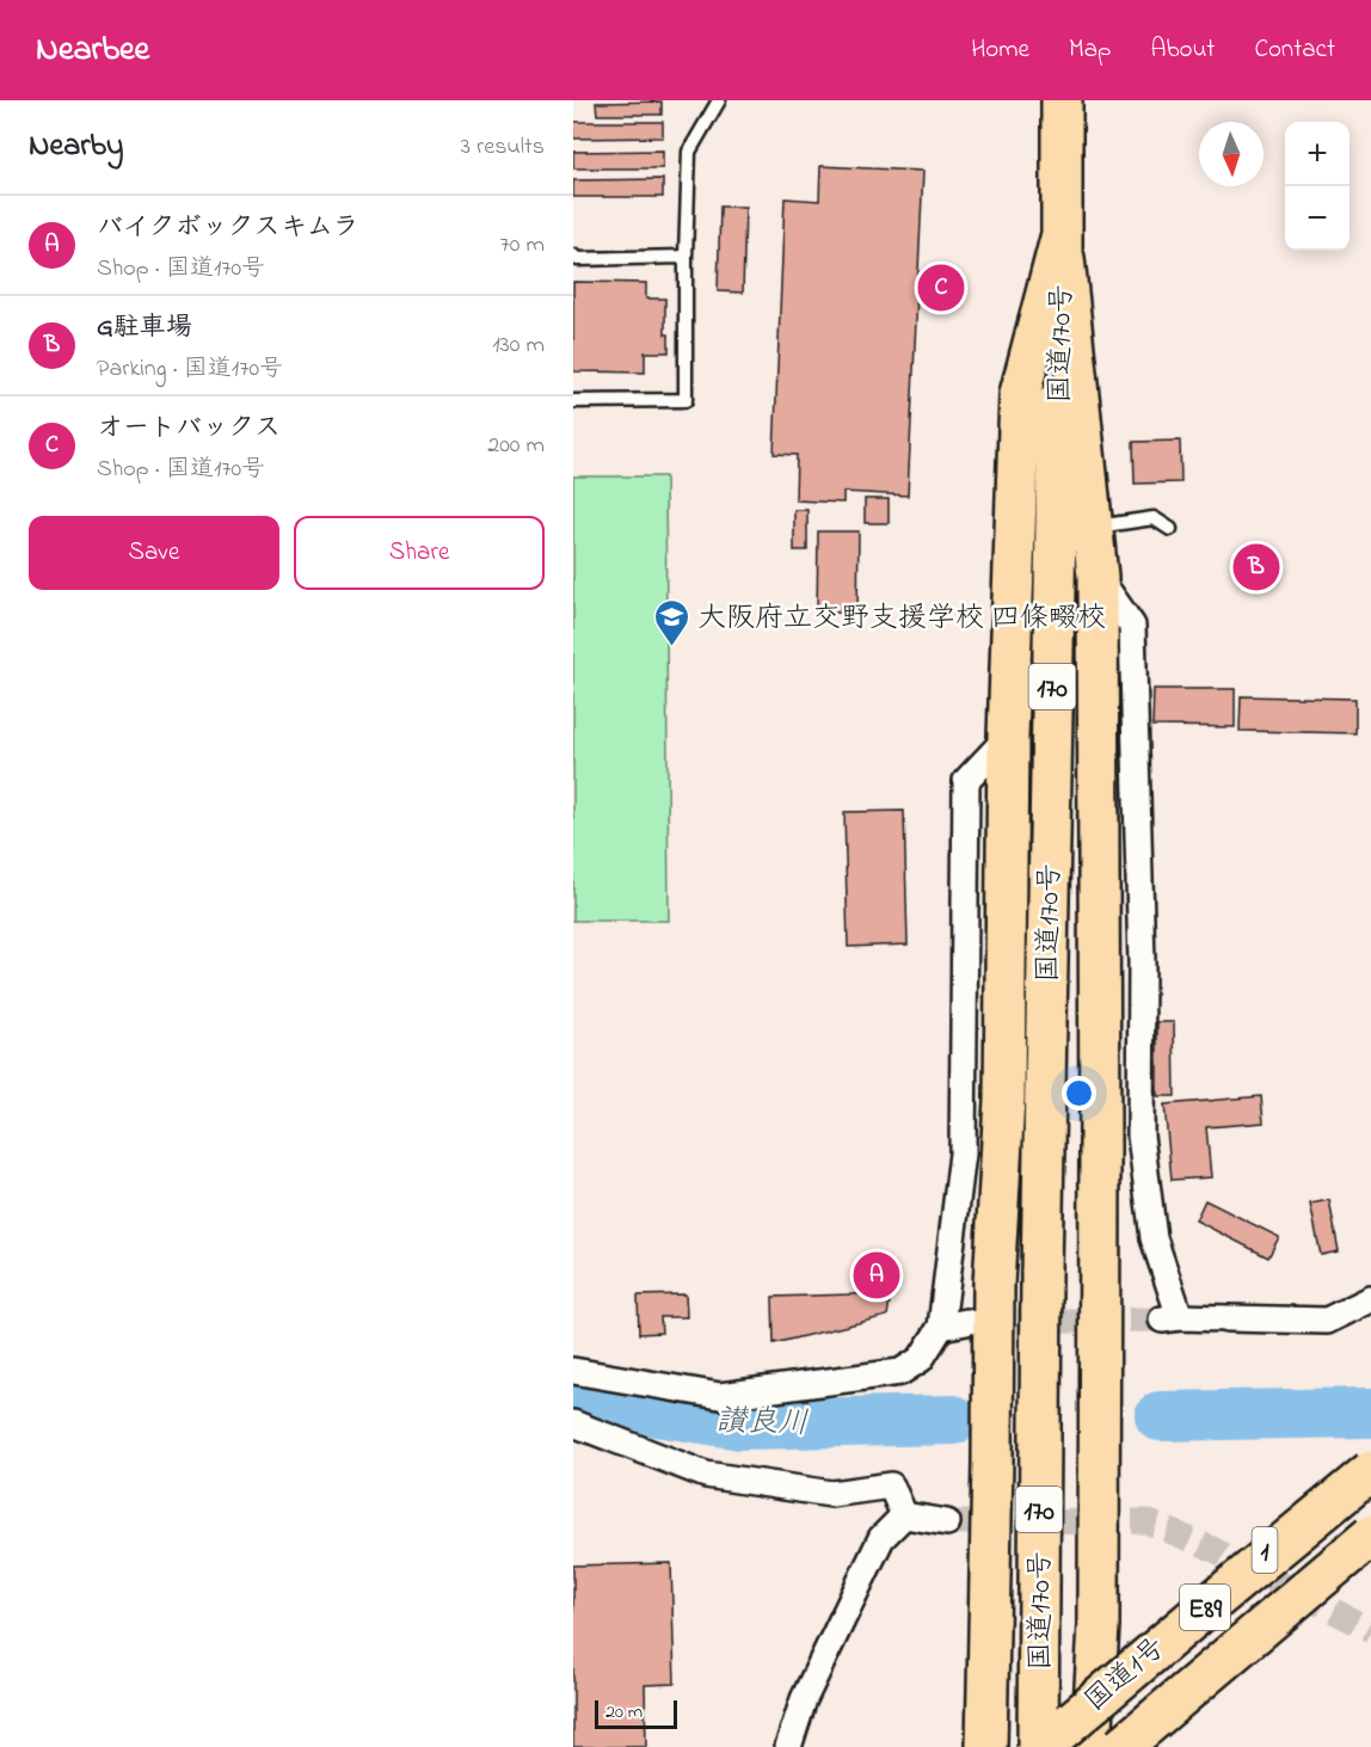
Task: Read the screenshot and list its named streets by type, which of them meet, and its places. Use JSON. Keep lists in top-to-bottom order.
{
  "streets": {
    "highway": [
      "国道170号",
      "170",
      "1",
      "E89",
      "国道1号"
    ]
  },
  "crossings": [
    ["国道170号", "170"],
    ["国道170号", "E89"],
    ["国道170号", "国道1号"],
    ["170", "国道1号"],
    ["E89", "国道1号"]
  ],
  "water": ["讃良川"],
  "places": {
    "school or university": ["大阪府立交野支援学校 四條畷校"]
  },
  "scale_bar": "20 m",
  "north": "bottom",
  "page": {
    "header": "Nearbee",
    "nav": [
      "Home",
      "Map",
      "About",
      "Contact"
    ],
    "heading": ["Nearby", "3 results"],
    "map_buttons": ["+", "−"],
    "list": [
      {
        "mark": "A",
        "name": "バイクボックスキムラ",
        "note": "Shop · 国道170号",
        "value": "70 m"
      },
      {
        "mark": "B",
        "name": "G駐車場",
        "note": "Parking · 国道170号",
        "value": "130 m"
      },
      {
        "mark": "C",
        "name": "オートバックス",
        "note": "Shop · 国道170号",
        "value": "200 m"
      }
    ],
    "pins": ["C", "B", "A"],
    "buttons": ["Save", "Share"],
    "scale": "20 m"
  }
}
